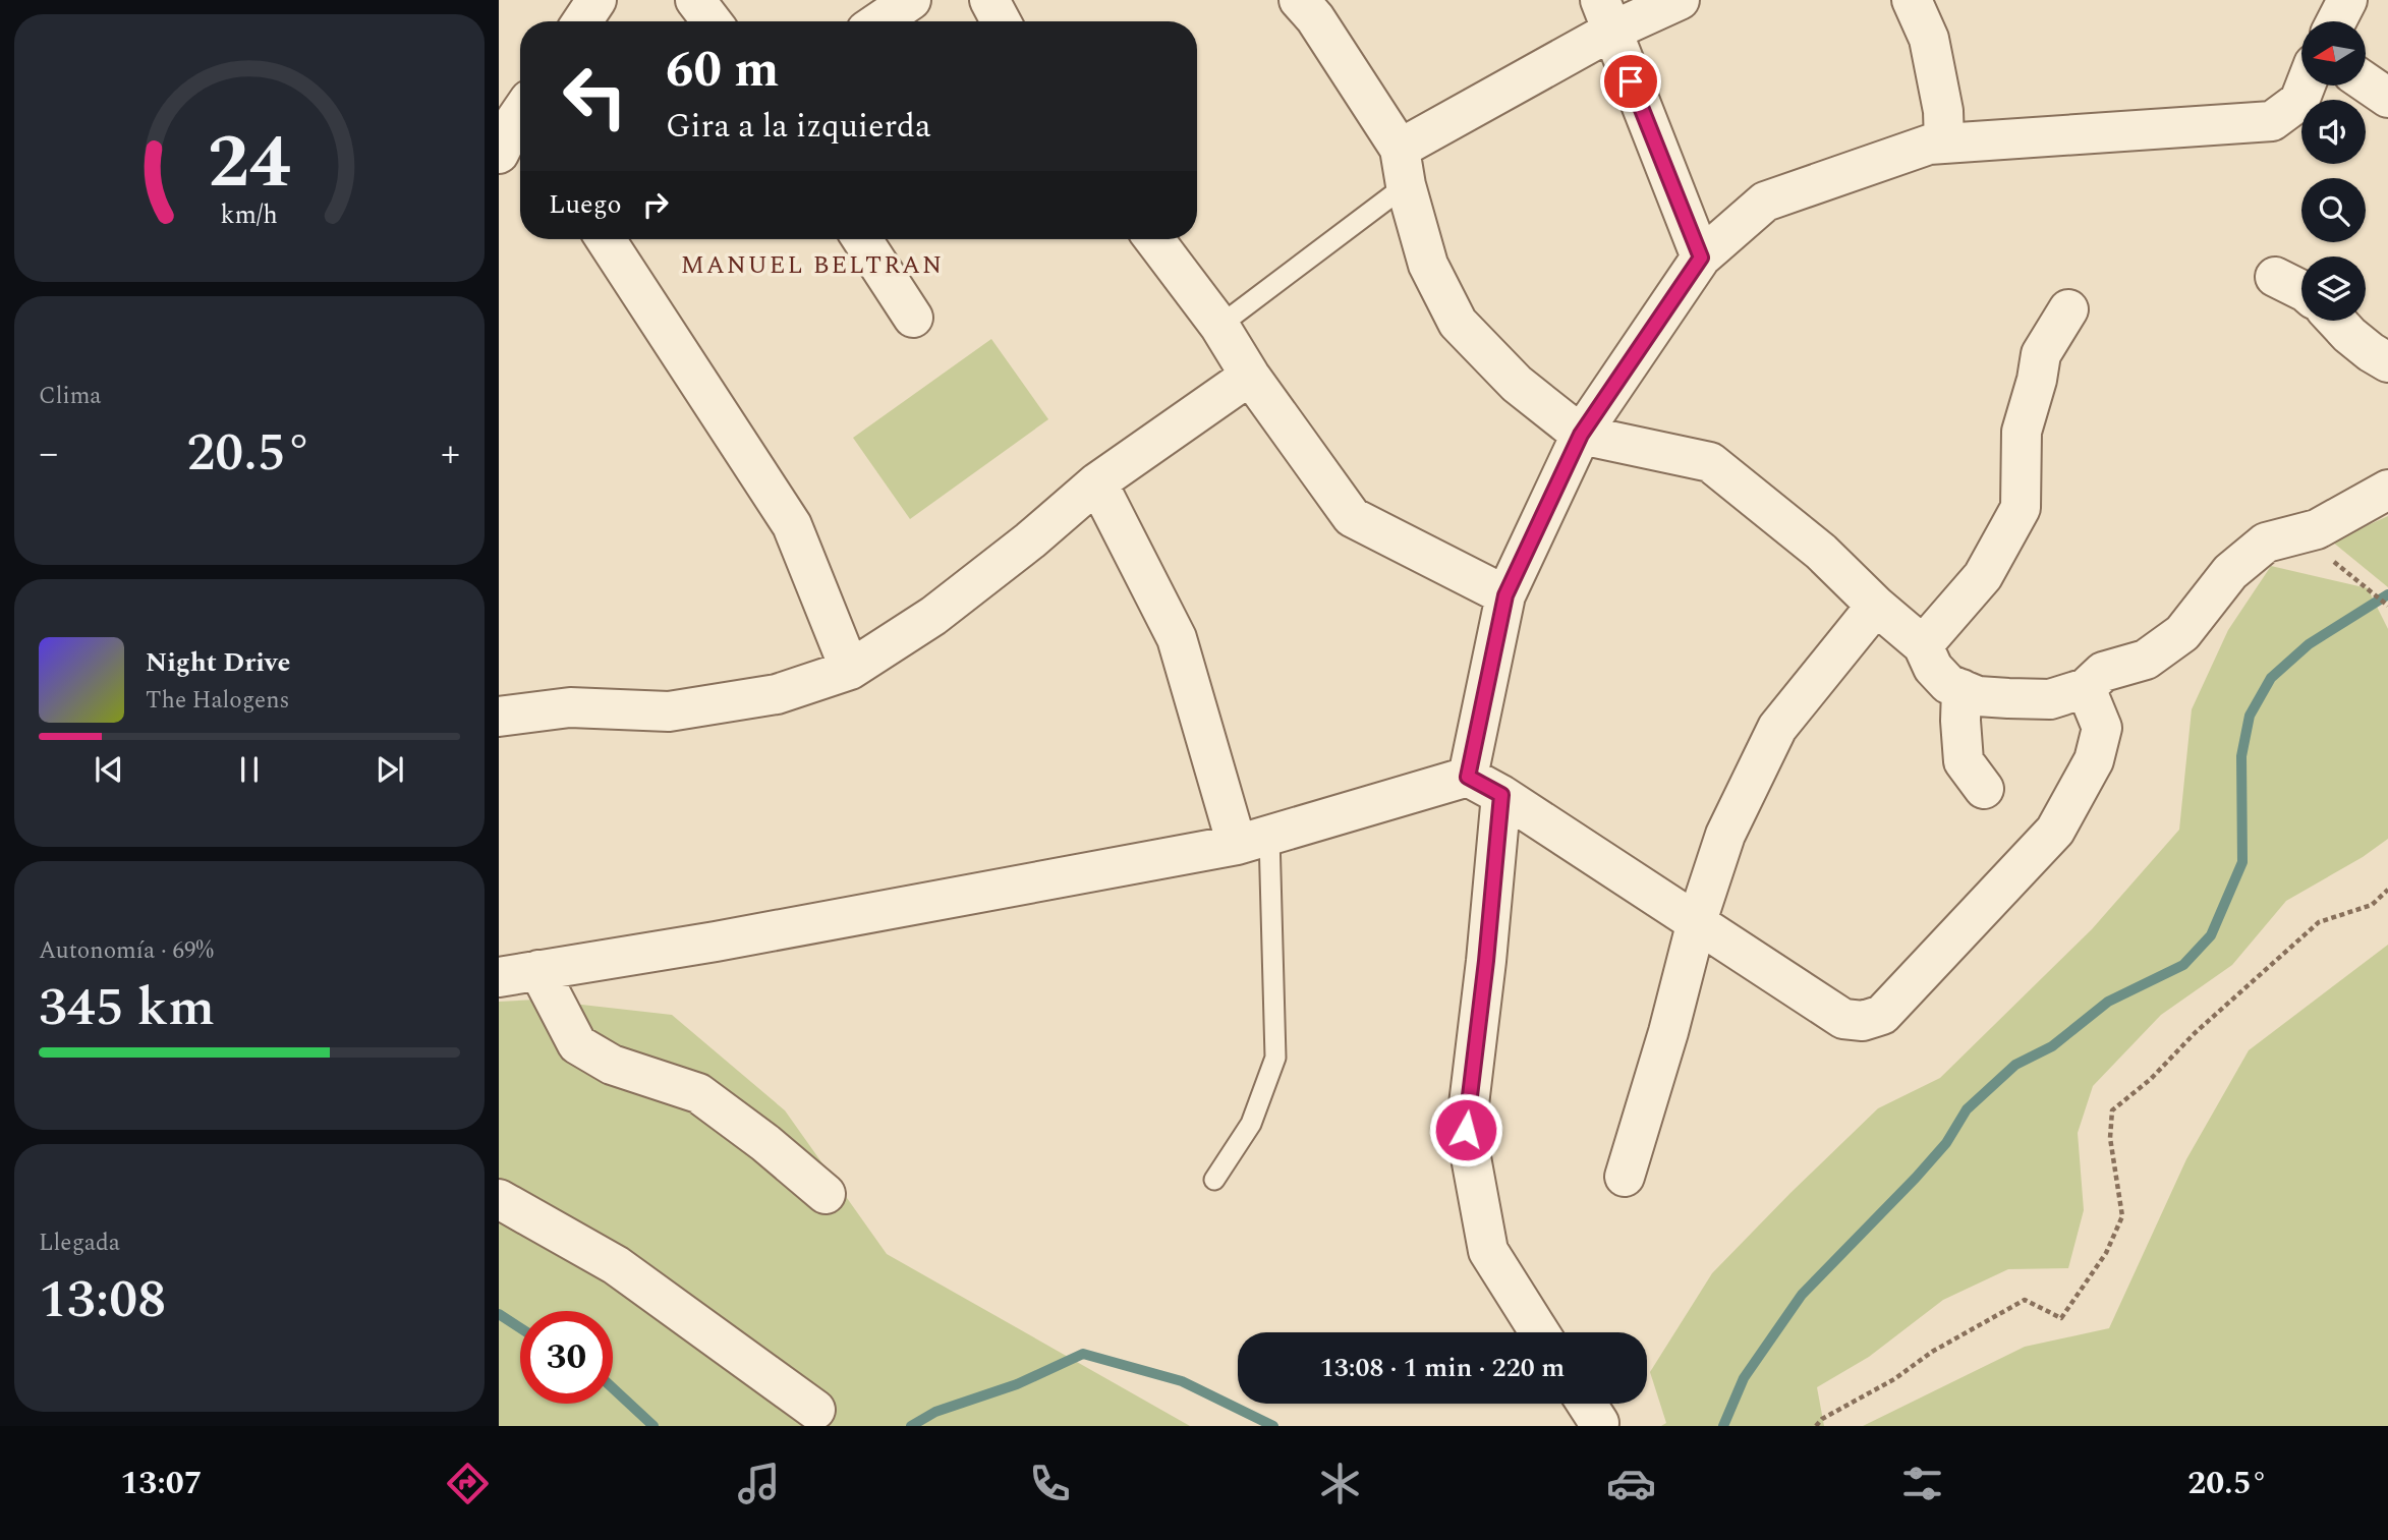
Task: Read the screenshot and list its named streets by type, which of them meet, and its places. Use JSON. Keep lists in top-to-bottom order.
{
  "districts": ["MANUEL BELTRAN"],
  "north": "left",
  "page": {
    "turn": ["60 m", "Gira a la izquierda"],
    "then": "Luego",
    "tile": [
      "Clima",
      ["Autonomía · 69%", "345 km"],
      ["Llegada", "13:08"]
    ],
    "heat": ["−", "20.5°", "+"],
    "song": ["Night Drive", "The Halogens"],
    "limit": "30",
    "trip": "13:08 · 1 min · 220 m",
    "tabs": ["13:07", "20.5°"],
    "gauge": ["24", "km/h"]
  }
}
